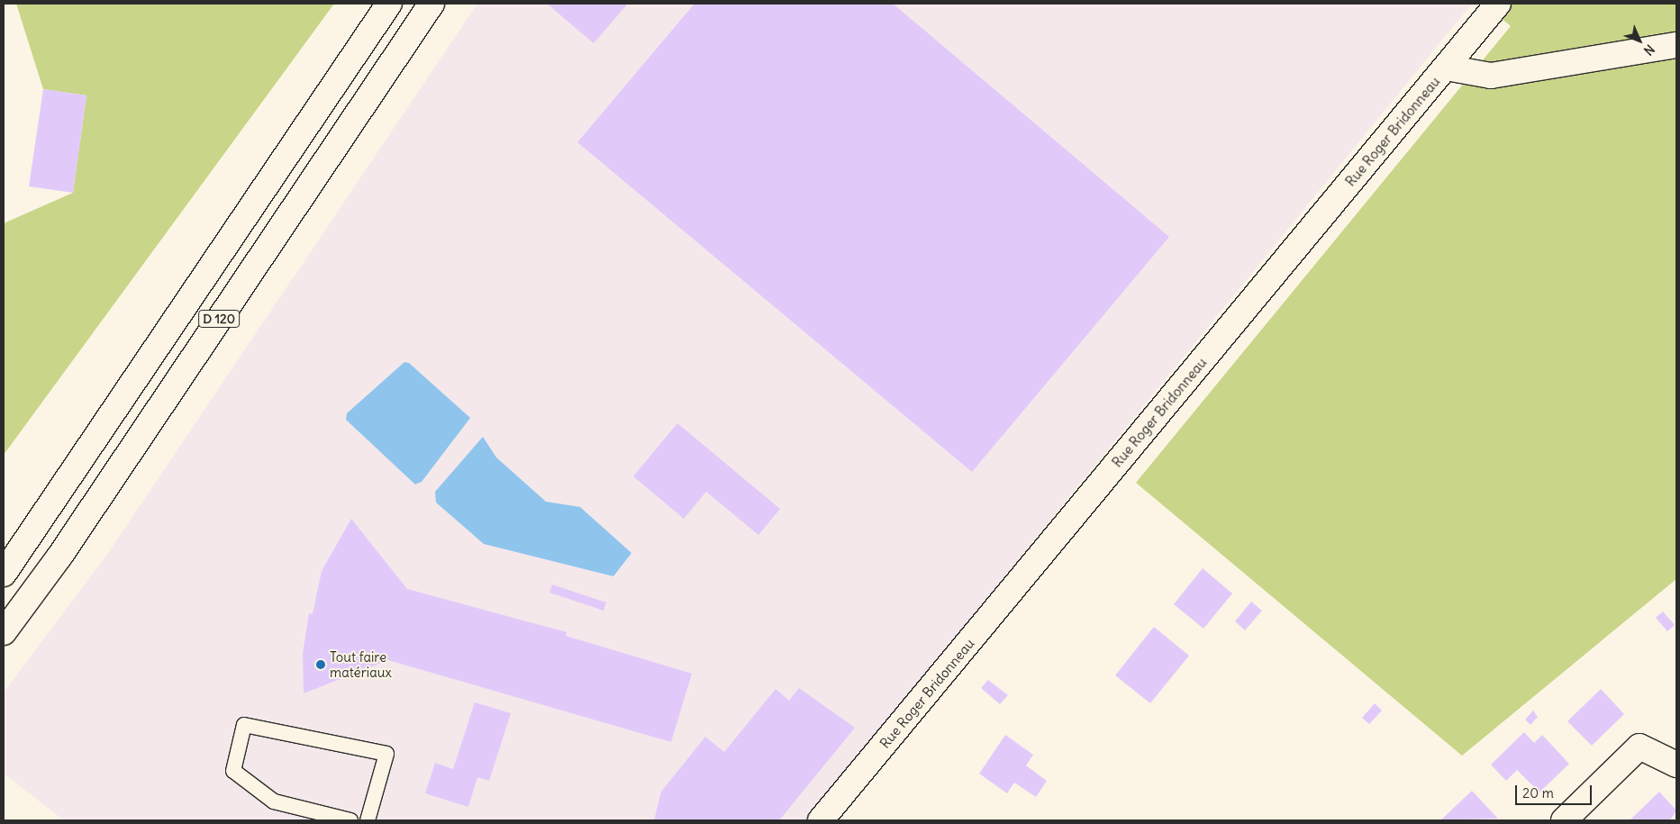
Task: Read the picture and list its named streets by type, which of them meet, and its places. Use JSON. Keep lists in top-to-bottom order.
{
  "streets": {
    "main road": ["Rue Roger Bridonneau", "D 120"]
  },
  "places": ["Tout faire matériaux"],
  "scale_bar": "20 m",
  "north": "bottom right"
}
